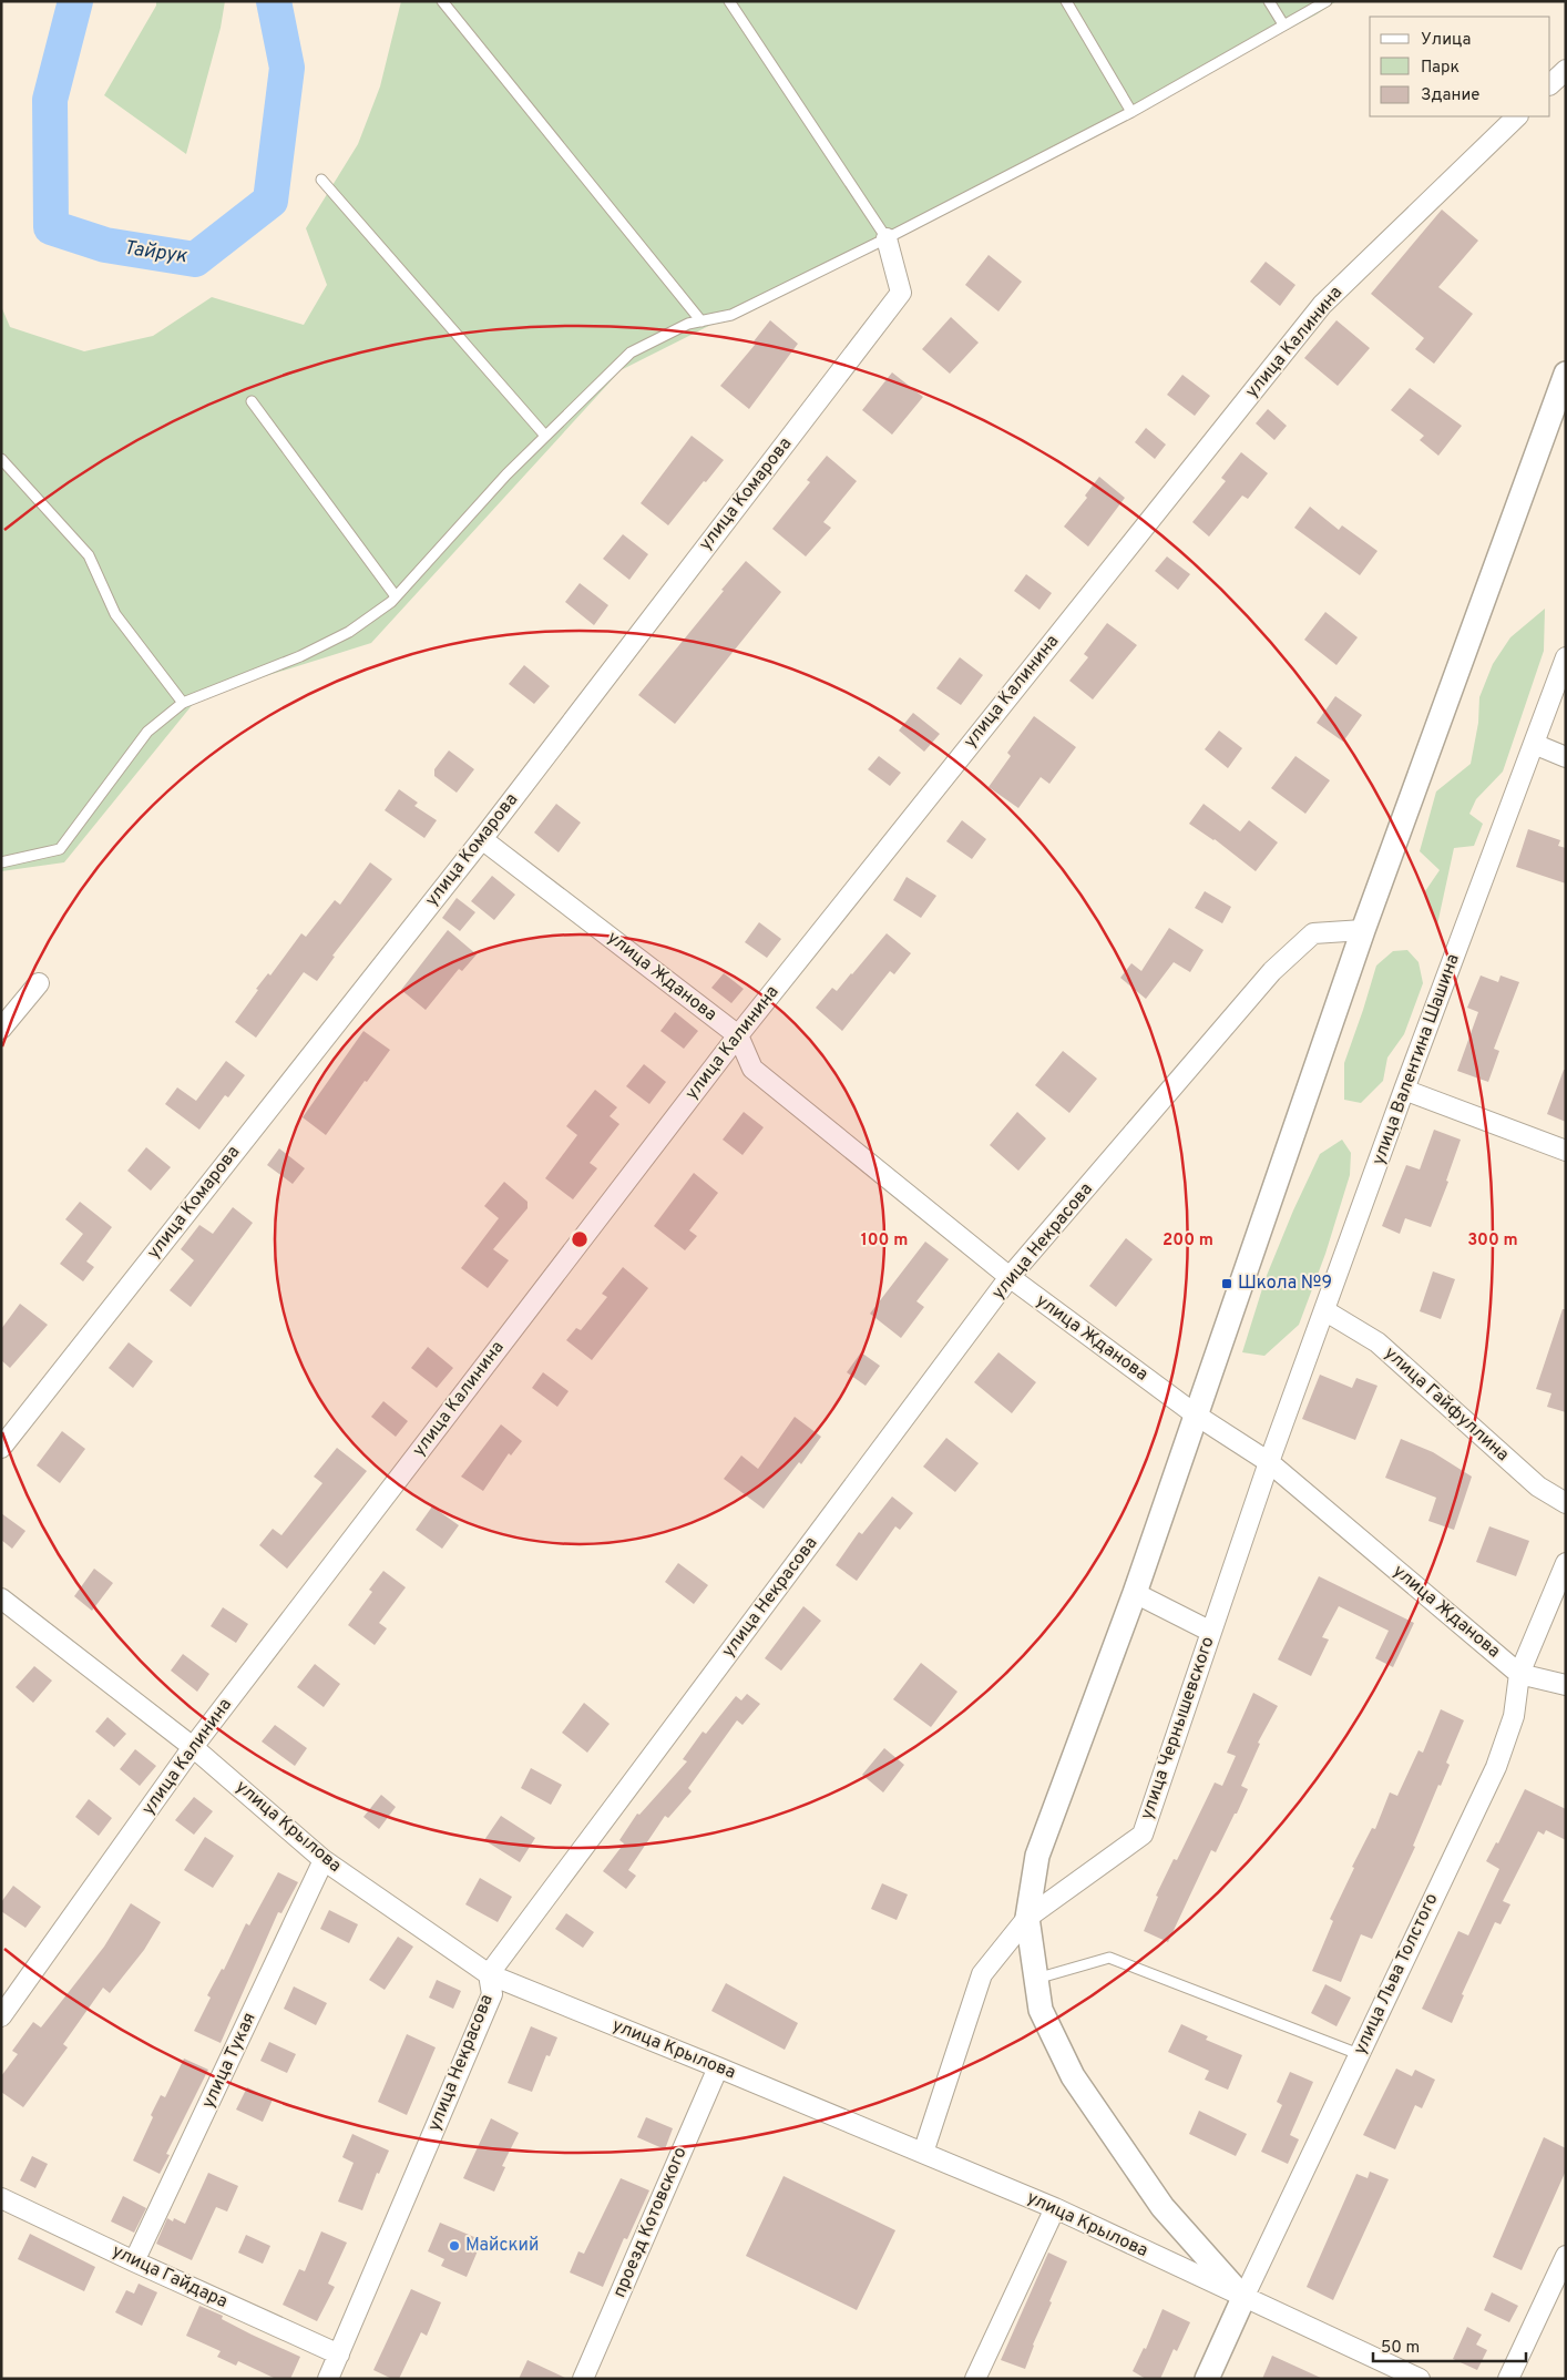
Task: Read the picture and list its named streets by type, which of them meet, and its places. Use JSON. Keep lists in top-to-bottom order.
{
  "streets": {
    "street": [
      "улица Калинина",
      "улица Комарова",
      "улица Жданова",
      "улица Валентина Шашина",
      "улица Некрасова",
      "улица Гайфуллина",
      "улица Чернышевского",
      "улица Крылова",
      "улица Льва Толстого",
      "улица Тукая",
      "проезд Котовского",
      "улица Гайдара"
    ]
  },
  "crossings": [
    ["улица Калинина", "улица Жданова"],
    ["улица Калинина", "улица Крылова"],
    ["улица Комарова", "улица Жданова"],
    ["улица Жданова", "улица Валентина Шашина"],
    ["улица Жданова", "улица Некрасова"],
    ["улица Жданова", "улица Чернышевского"],
    ["улица Жданова", "улица Льва Толстого"],
    ["улица Валентина Шашина", "улица Гайфуллина"],
    ["улица Валентина Шашина", "улица Чернышевского"],
    ["улица Некрасова", "улица Крылова"],
    ["улица Некрасова", "улица Гайдара"],
    ["улица Чернышевского", "улица Крылова"],
    ["улица Крылова", "улица Льва Толстого"],
    ["улица Крылова", "улица Тукая"],
    ["улица Крылова", "проезд Котовского"],
    ["улица Тукая", "улица Гайдара"]
  ],
  "water": ["Тайрук"],
  "places": {
    "transit": ["Школа №9"],
    "other": ["Майский"]
  },
  "legend": ["Улица", "Парк", "Здание"],
  "scale_bar": "50 m",
  "rings": ["100 m", "200 m", "300 m"]
}
